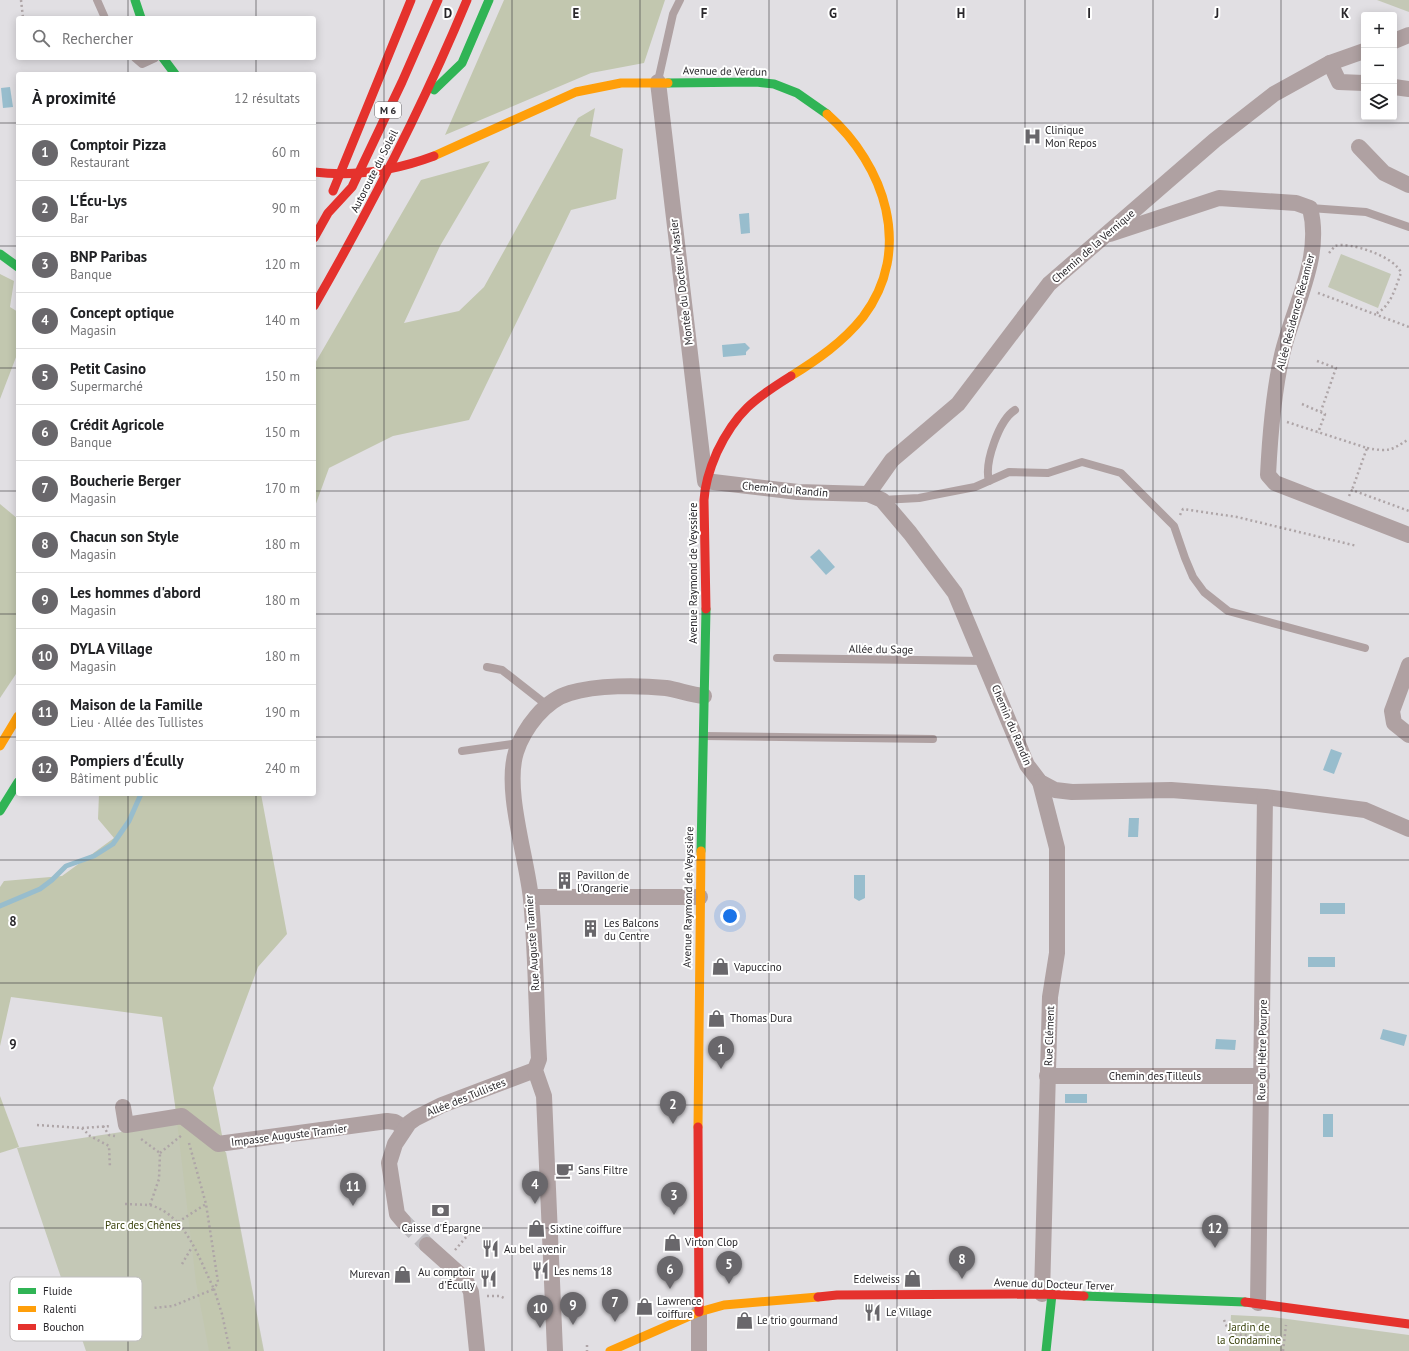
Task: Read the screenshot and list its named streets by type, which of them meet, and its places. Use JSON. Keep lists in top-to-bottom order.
{
  "streets": {
    "main road": [
      "Avenue de Verdun",
      "M 6",
      "Autoroute du Soleil",
      "Avenue Raymond de Veyssière",
      "Avenue du Docteur Terver"
    ],
    "street": [
      "Chemin de la Vernique",
      "Montée du Docteur Mastier",
      "Allée Résidence Récamier",
      "Chemin du Randin",
      "Rue Auguste Tramier",
      "Rue Clément",
      "Rue du Hêtre Pourpre",
      "Chemin des Tilleuls",
      "Allée des Tullistes",
      "Impasse Auguste Tramier"
    ],
    "lane": ["Allée du Sage"]
  },
  "crossings": [
    ["Avenue de Verdun", "Montée du Docteur Mastier"],
    ["Avenue de Verdun", "Chemin du Randin"],
    ["Avenue de Verdun", "Avenue Raymond de Veyssière"],
    ["Chemin de la Vernique", "Chemin du Randin"],
    ["Montée du Docteur Mastier", "Chemin du Randin"],
    ["Montée du Docteur Mastier", "Avenue Raymond de Veyssière"],
    ["Chemin du Randin", "Avenue Raymond de Veyssière"],
    ["Chemin du Randin", "Allée du Sage"],
    ["Chemin du Randin", "Rue Clément"],
    ["Chemin du Randin", "Rue du Hêtre Pourpre"],
    ["Avenue Raymond de Veyssière", "Rue Auguste Tramier"],
    ["Avenue Raymond de Veyssière", "Avenue du Docteur Terver"],
    ["Rue Auguste Tramier", "Allée des Tullistes"],
    ["Rue Clément", "Chemin des Tilleuls"],
    ["Rue Clément", "Avenue du Docteur Terver"],
    ["Rue du Hêtre Pourpre", "Chemin des Tilleuls"],
    ["Rue du Hêtre Pourpre", "Avenue du Docteur Terver"],
    ["Allée des Tullistes", "Impasse Auguste Tramier"]
  ],
  "parks": ["Parc des Chênes", "Jardin de la Condamine"],
  "places": {
    "hospital": ["Clinique Mon Repos"],
    "building": ["Pavillon de l'Orangerie", "Les Balcons du Centre"],
    "shop": [
      "Vapuccino",
      "Thomas Dura",
      "Sixtine coiffure",
      "Virton Clop",
      "Murevan",
      "Edelweiss",
      "Lawrence coiffure",
      "Le trio gourmand"
    ],
    "cafe": ["Sans Filtre"],
    "bank": ["Caisse d'Épargne"],
    "restaurant": [
      "Au bel avenir",
      "Les nems 18",
      "Au comptoir d'Écully",
      "Le Village"
    ]
  },
  "legend": ["Fluide", "Ralenti", "Bouchon"],
  "page": {
    "map_buttons": ["+", "−"],
    "search": "Rechercher",
    "heading": ["À proximité", "12 résultats"],
    "list": [
      {
        "mark": "1",
        "name": "Comptoir Pizza",
        "note": "Restaurant",
        "value": "60 m"
      },
      {
        "mark": "2",
        "name": "L'Écu-Lys",
        "note": "Bar",
        "value": "90 m"
      },
      {
        "mark": "3",
        "name": "BNP Paribas",
        "note": "Banque",
        "value": "120 m"
      },
      {
        "mark": "4",
        "name": "Concept optique",
        "note": "Magasin",
        "value": "140 m"
      },
      {
        "mark": "5",
        "name": "Petit Casino",
        "note": "Supermarché",
        "value": "150 m"
      },
      {
        "mark": "6",
        "name": "Crédit Agricole",
        "note": "Banque",
        "value": "150 m"
      },
      {
        "mark": "7",
        "name": "Boucherie Berger",
        "note": "Magasin",
        "value": "170 m"
      },
      {
        "mark": "8",
        "name": "Chacun son Style",
        "note": "Magasin",
        "value": "180 m"
      },
      {
        "mark": "9",
        "name": "Les hommes d'abord",
        "note": "Magasin",
        "value": "180 m"
      },
      {
        "mark": "10",
        "name": "DYLA Village",
        "note": "Magasin",
        "value": "180 m"
      },
      {
        "mark": "11",
        "name": "Maison de la Famille",
        "note": "Lieu · Allée des Tullistes",
        "value": "190 m"
      },
      {
        "mark": "12",
        "name": "Pompiers d'Écully",
        "note": "Bâtiment public",
        "value": "240 m"
      }
    ],
    "pins": [
      "1",
      "2",
      "4",
      "11",
      "3",
      "12",
      "8",
      "5",
      "6",
      "7",
      "9",
      "10"
    ]
  },
  "grid": {
    "columns": [
      "D",
      "E",
      "F",
      "G",
      "H",
      "I",
      "J",
      "K"
    ],
    "rows": ["8", "9"]
  }
}
